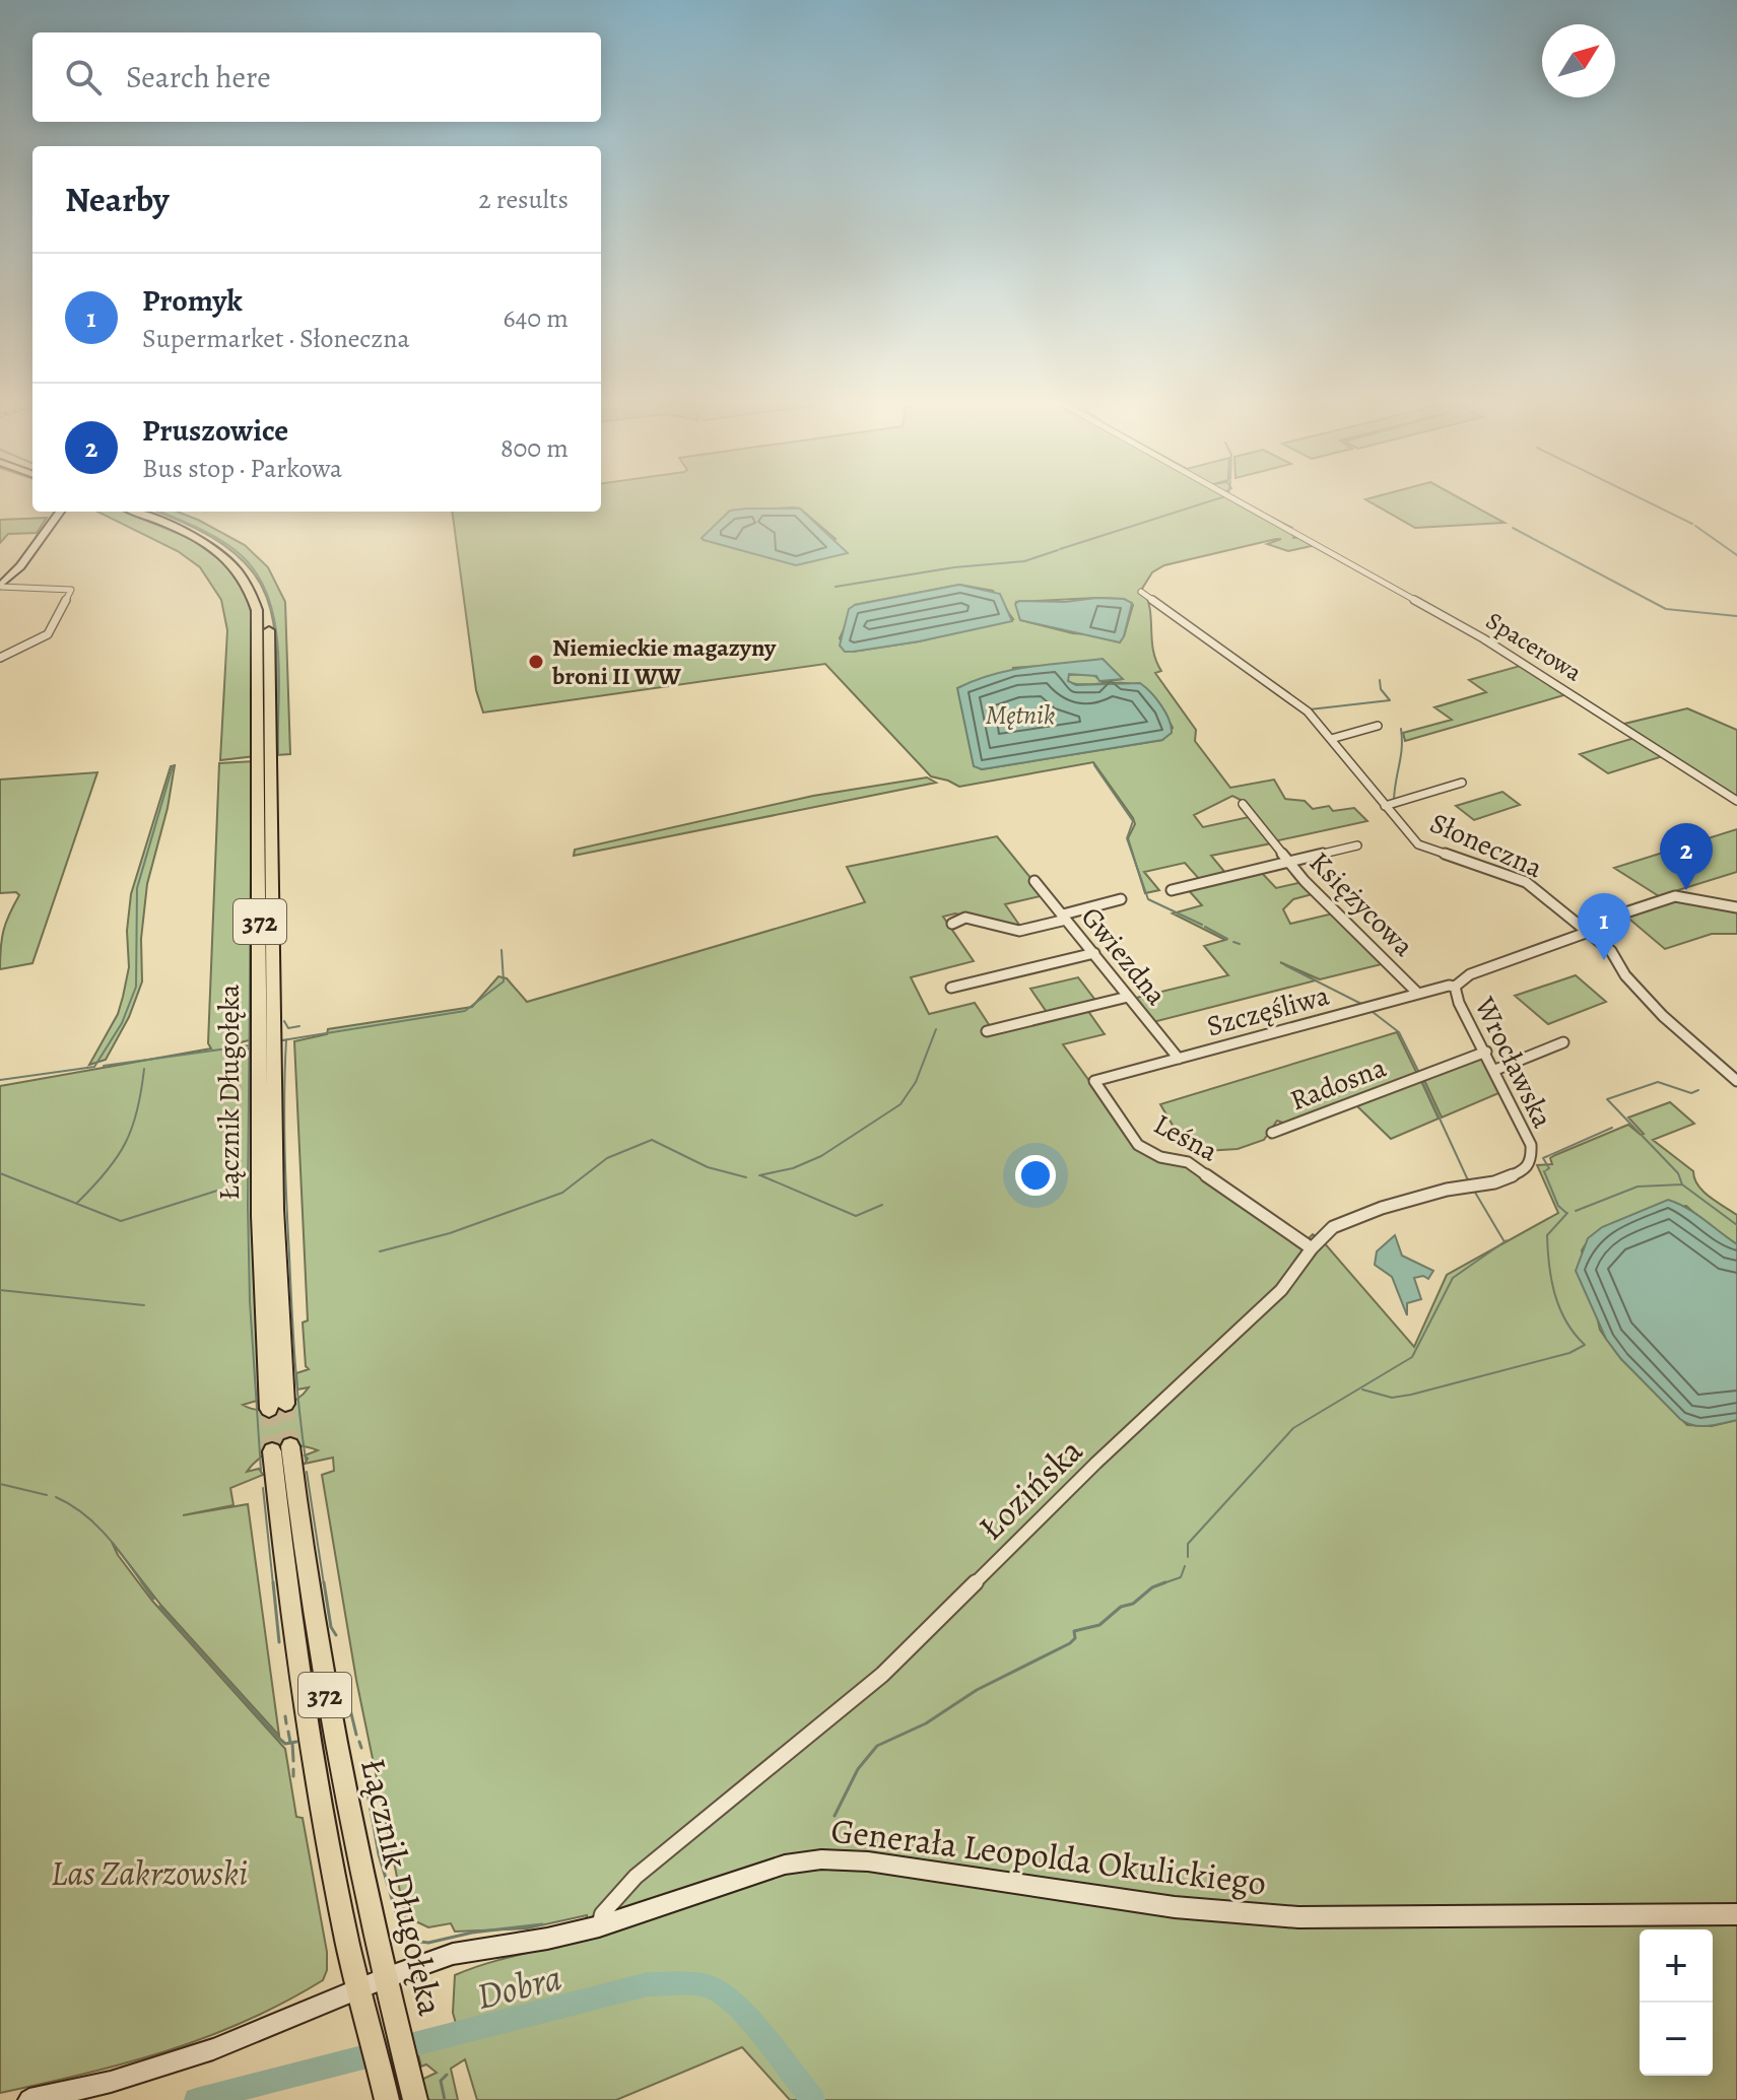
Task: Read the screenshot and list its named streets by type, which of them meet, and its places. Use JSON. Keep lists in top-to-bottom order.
{
  "streets": {
    "main road": ["372", "Łącznik Długołęka"],
    "street": [
      "Spacerowa",
      "Słoneczna",
      "Księżycowa",
      "Gwiezdna",
      "Szczęśliwa",
      "Wrocławska",
      "Radosna",
      "Leśna",
      "Łozińska",
      "Generała Leopolda Okulickiego"
    ]
  },
  "crossings": [
    ["Słoneczna", "Wrocławska"],
    ["Księżycowa", "Szczęśliwa"],
    ["Gwiezdna", "Szczęśliwa"],
    ["Szczęśliwa", "Wrocławska"],
    ["Szczęśliwa", "Leśna"],
    ["Wrocławska", "Radosna"],
    ["Wrocławska", "Łozińska"],
    ["Łącznik Długołęka", "Generała Leopolda Okulickiego"],
    ["Leśna", "Łozińska"],
    ["Łozińska", "Generała Leopolda Okulickiego"]
  ],
  "water": ["Mętnik", "Dobra"],
  "parks": ["Las Zakrzowski"],
  "places": ["Niemieckie magazyny broni II WW"],
  "north": "top right",
  "page": {
    "search": "Search here",
    "heading": ["Nearby", "2 results"],
    "list": [
      {
        "mark": "1",
        "name": "Promyk",
        "note": "Supermarket · Słoneczna",
        "value": "640 m"
      },
      {
        "mark": "2",
        "name": "Pruszowice",
        "note": "Bus stop · Parkowa",
        "value": "800 m"
      }
    ],
    "pins": ["2", "1"],
    "map_buttons": ["+", "−"]
  }
}
